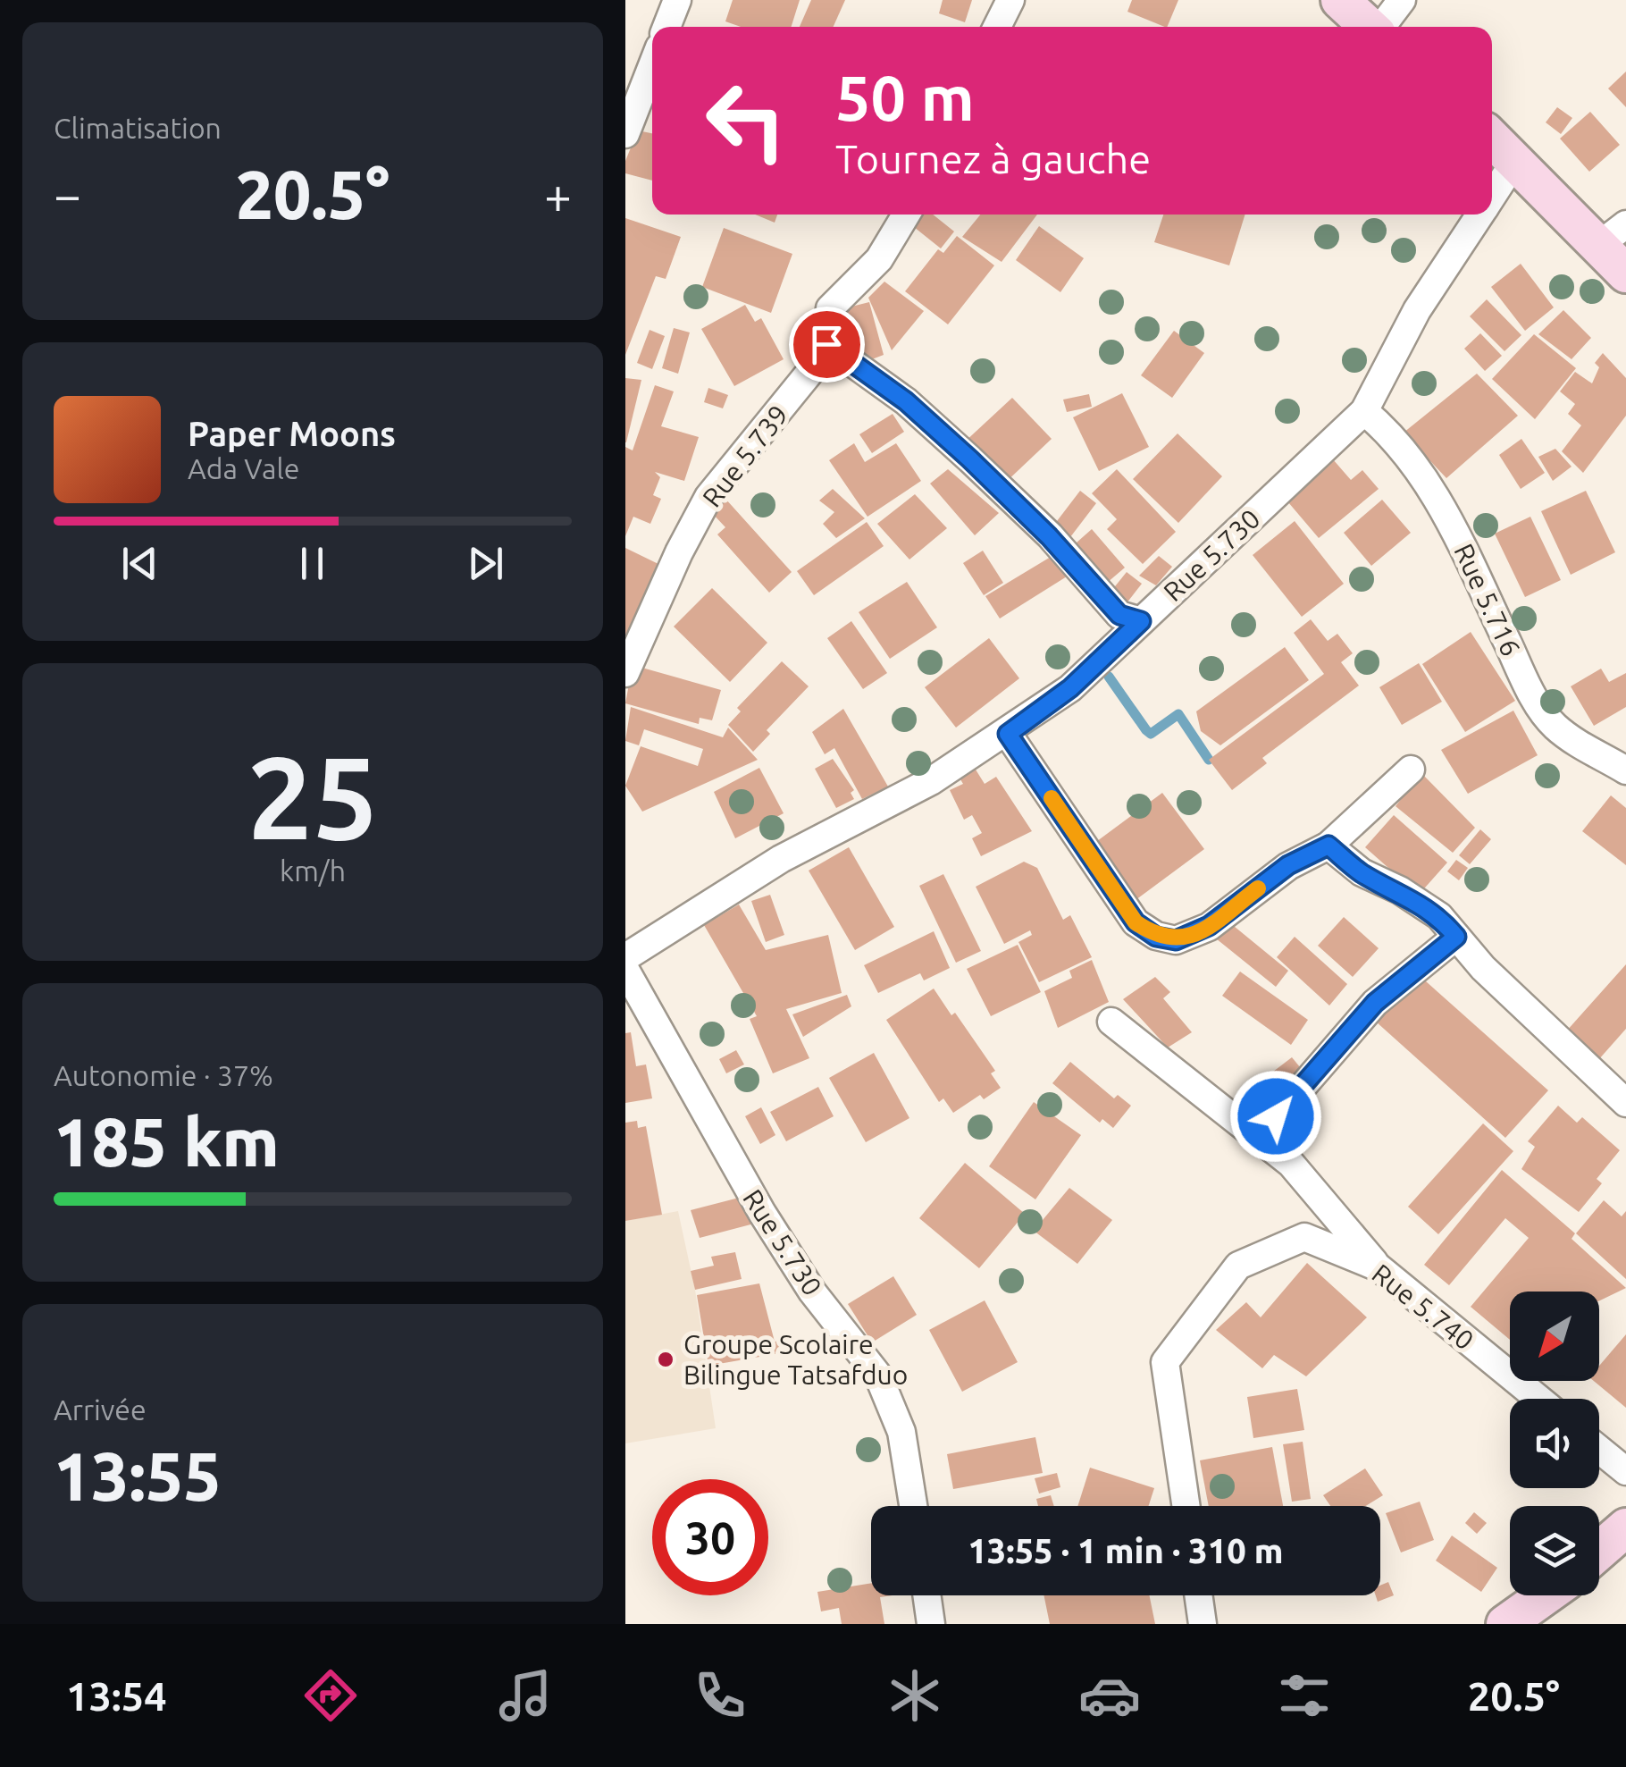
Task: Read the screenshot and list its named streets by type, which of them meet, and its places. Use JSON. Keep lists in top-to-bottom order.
{
  "streets": {
    "street": [
      "Rue 5.739",
      "Rue 5.730",
      "Rue 5.716",
      "Rue 5.740"
    ]
  },
  "crossings": [
    ["Rue 5.730", "Rue 5.716"]
  ],
  "places": ["Groupe Scolaire Bilingue Tatsafduo"],
  "north": "bottom left",
  "page": {
    "tile": [
      "Climatisation",
      ["25", "km/h"],
      ["Autonomie · 37%", "185 km"],
      ["Arrivée", "13:55"]
    ],
    "turn": ["50 m", "Tournez à gauche"],
    "heat": ["−", "20.5°", "+"],
    "song": ["Paper Moons", "Ada Vale"],
    "limit": "30",
    "trip": "13:55 · 1 min · 310 m",
    "tabs": ["13:54", "20.5°"]
  }
}
